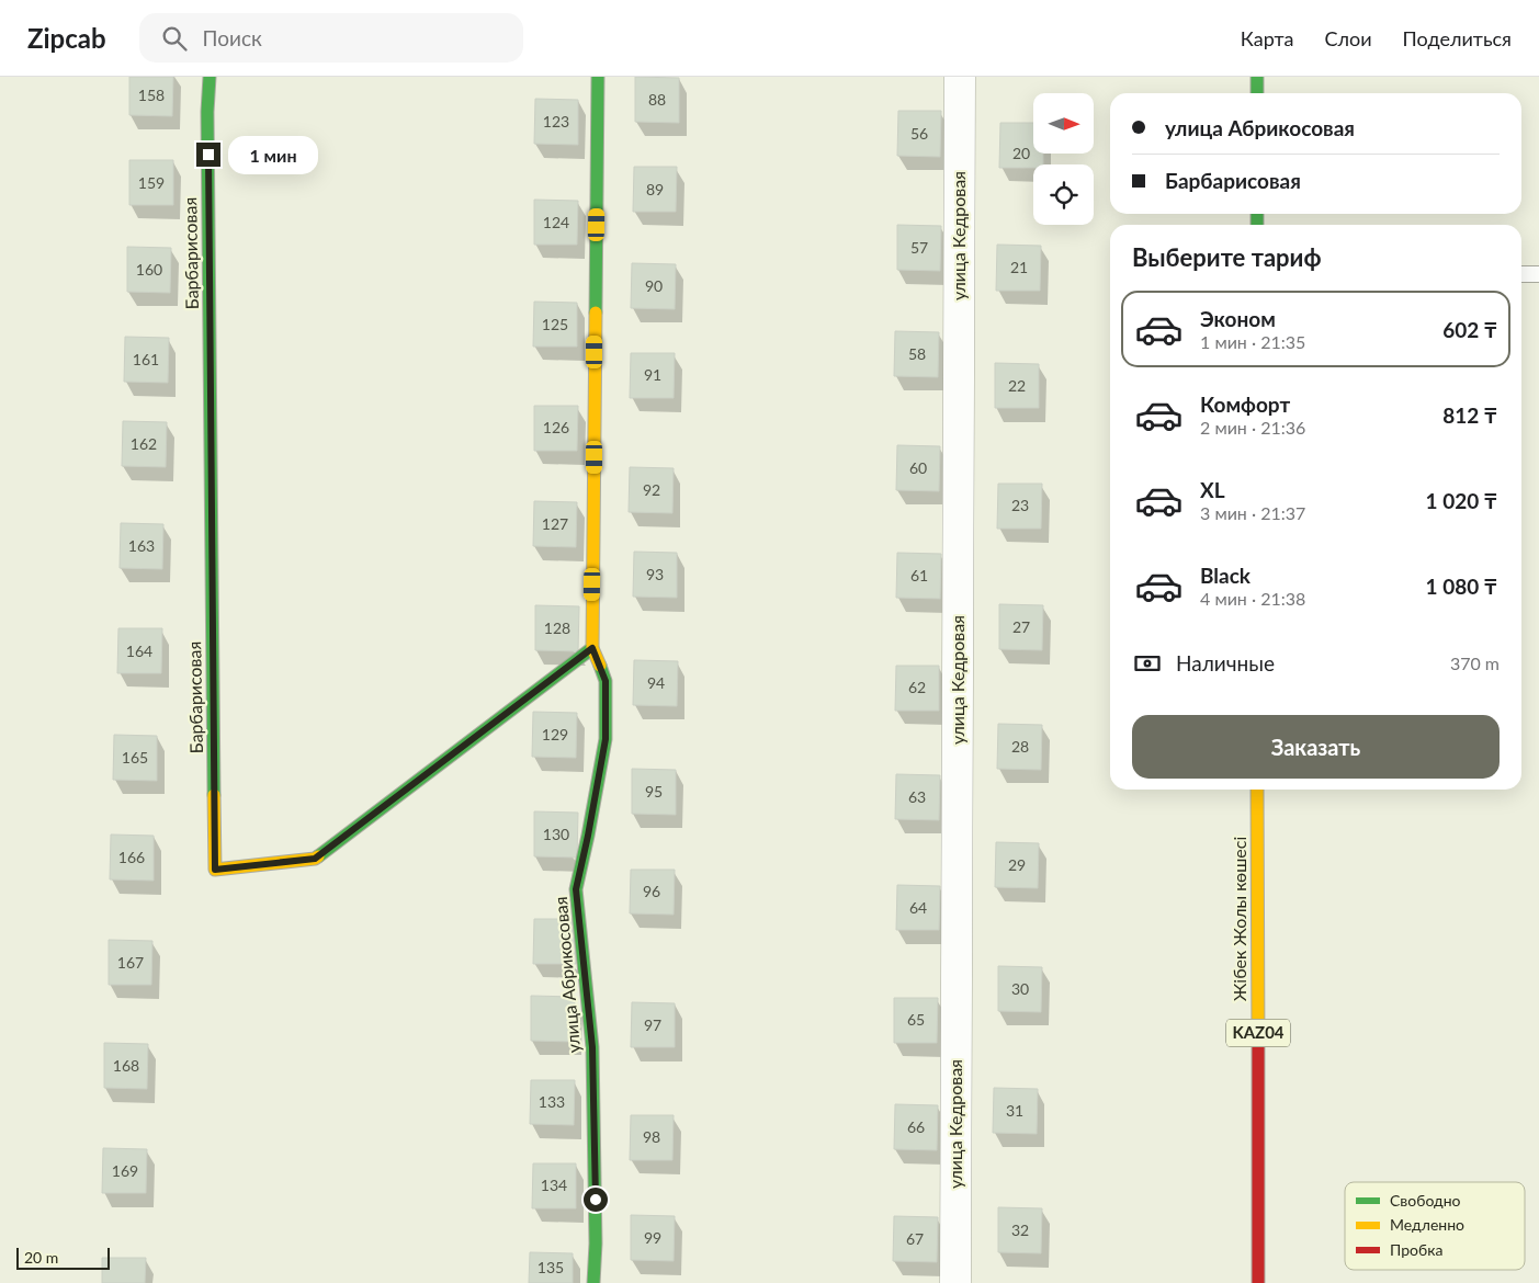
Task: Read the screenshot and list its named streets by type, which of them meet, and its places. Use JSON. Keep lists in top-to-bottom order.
{
  "streets": {
    "main road": [
      "Барбарисовая",
      "Жібек Жолы көшесі",
      "улица Абрикосовая",
      "KАZ04"
    ],
    "street": ["улица Кедровая"]
  },
  "crossings": [
    ["Барбарисовая", "улица Абрикосовая"]
  ],
  "house_numbers": [
    "158",
    "88",
    "123",
    "56",
    "20",
    "159",
    "89",
    "124",
    "57",
    "21",
    "160",
    "90",
    "125",
    "58",
    "161",
    "91",
    "22",
    "126",
    "162",
    "60",
    "92",
    "23",
    "127",
    "163",
    "93",
    "61",
    "27",
    "128",
    "164",
    "94",
    "62",
    "129",
    "28",
    "165",
    "95",
    "63",
    "130",
    "166",
    "29",
    "96",
    "64",
    "167",
    "30",
    "65",
    "97",
    "168",
    "133",
    "31",
    "66",
    "98",
    "169",
    "134",
    "32",
    "99",
    "67",
    "135"
  ],
  "legend": ["Свободно", "Медленно", "Пробка"],
  "scale_bar": "20 m",
  "north": "right",
  "page": {
    "header": "Zipcab",
    "search": "Поиск",
    "nav": ["Карта", "Слои", "Поделиться"],
    "banner": ["улица Абрикосовая", "Барбарисовая"],
    "bubble": "1 мин",
    "heading": "Выберите тариф",
    "list": [
      {
        "name": "Эконом",
        "note": "1 мин · 21:35",
        "value": "602 ₸"
      },
      {
        "name": "Комфорт",
        "note": "2 мин · 21:36",
        "value": "812 ₸"
      },
      {
        "name": "XL",
        "note": "3 мин · 21:37",
        "value": "1 020 ₸"
      },
      {
        "name": "Black",
        "note": "4 мин · 21:38",
        "value": "1 080 ₸"
      }
    ],
    "pay": ["Наличные", "370 m"],
    "buttons": "Заказать",
    "scale": "20 m"
  }
}
